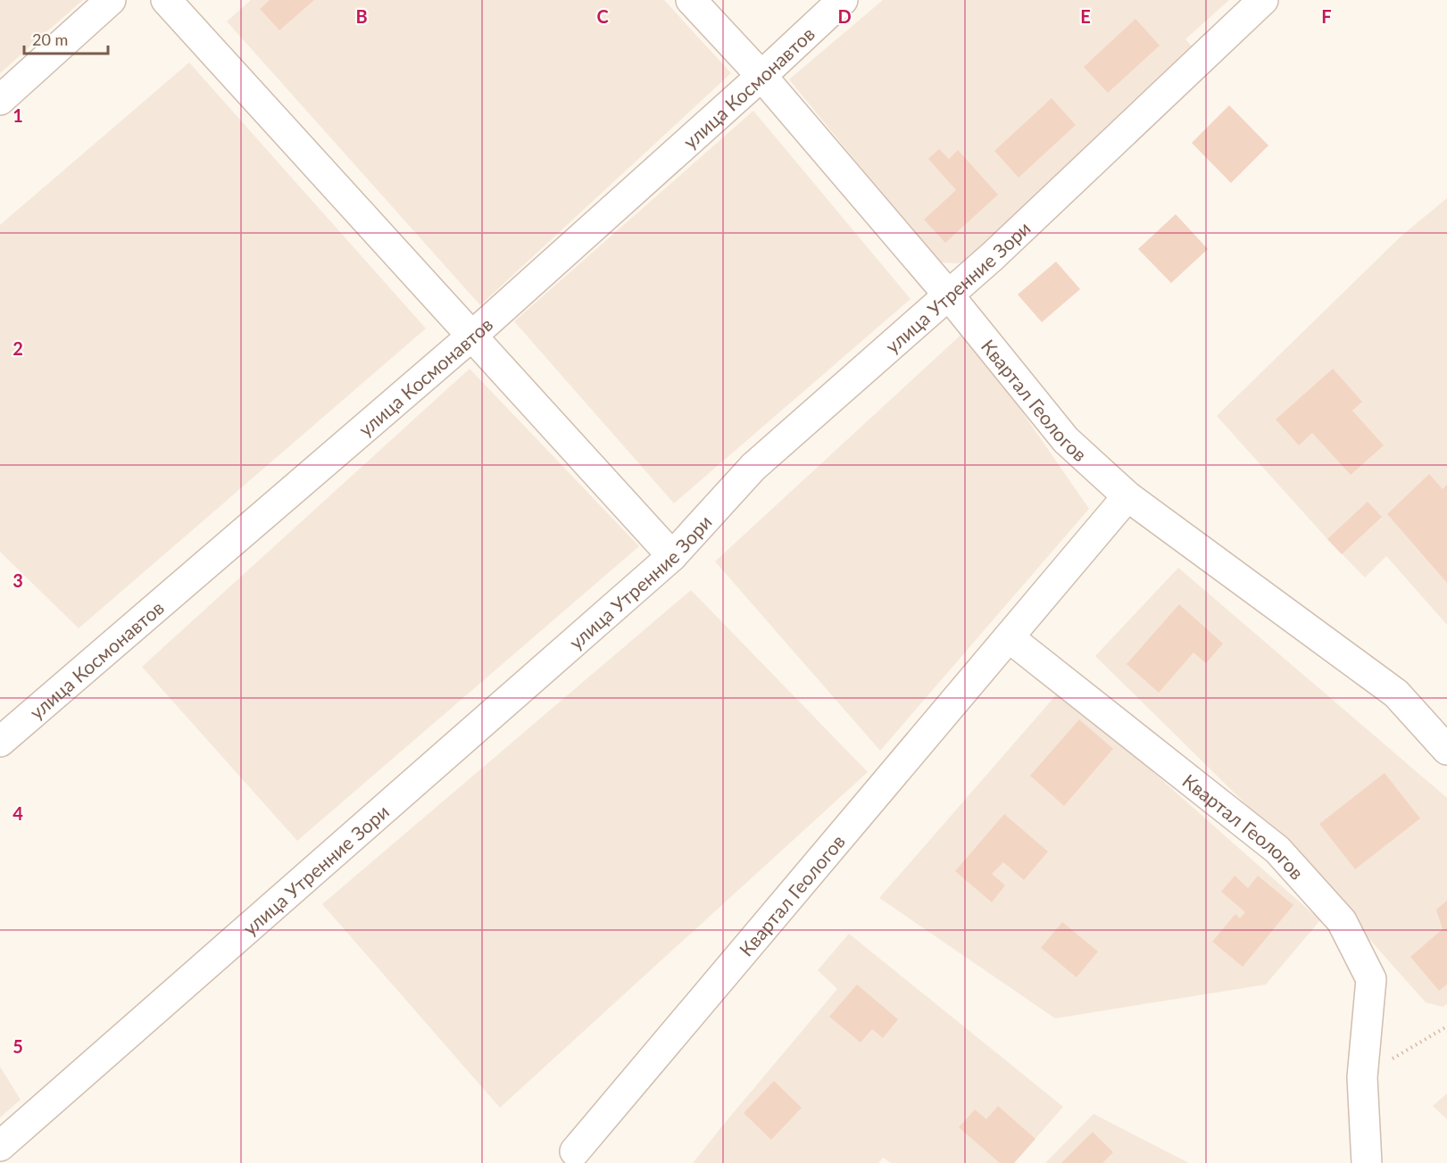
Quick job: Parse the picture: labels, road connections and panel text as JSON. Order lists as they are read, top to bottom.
{
  "streets": {
    "street": ["улица Космонавтов", "улица Утренние Зори", "Квартал Геологов"]
  },
  "crossings": [
    ["улица Космонавтов", "Квартал Геологов"],
    ["улица Утренние Зори", "Квартал Геологов"]
  ],
  "scale_bar": "20 m",
  "grid": {
    "columns": [
      "B",
      "C",
      "D",
      "E",
      "F"
    ],
    "rows": [
      "1",
      "2",
      "3",
      "4",
      "5"
    ]
  }
}
